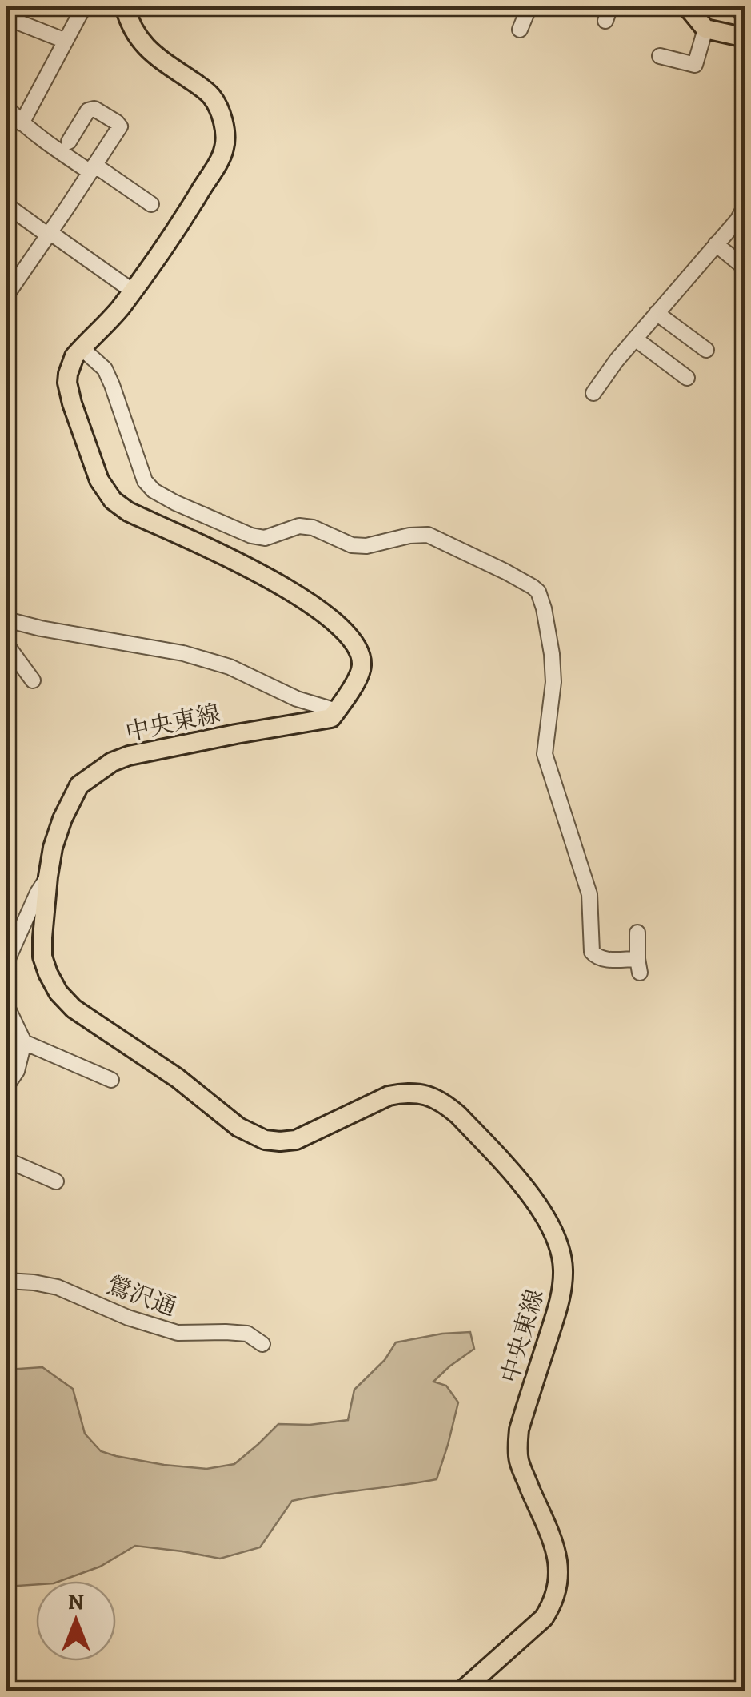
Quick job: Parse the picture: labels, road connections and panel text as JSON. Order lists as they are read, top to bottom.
{
  "streets": {
    "main road": ["中央東線"],
    "street": ["鶯沢通"]
  },
  "north": "top"
}
